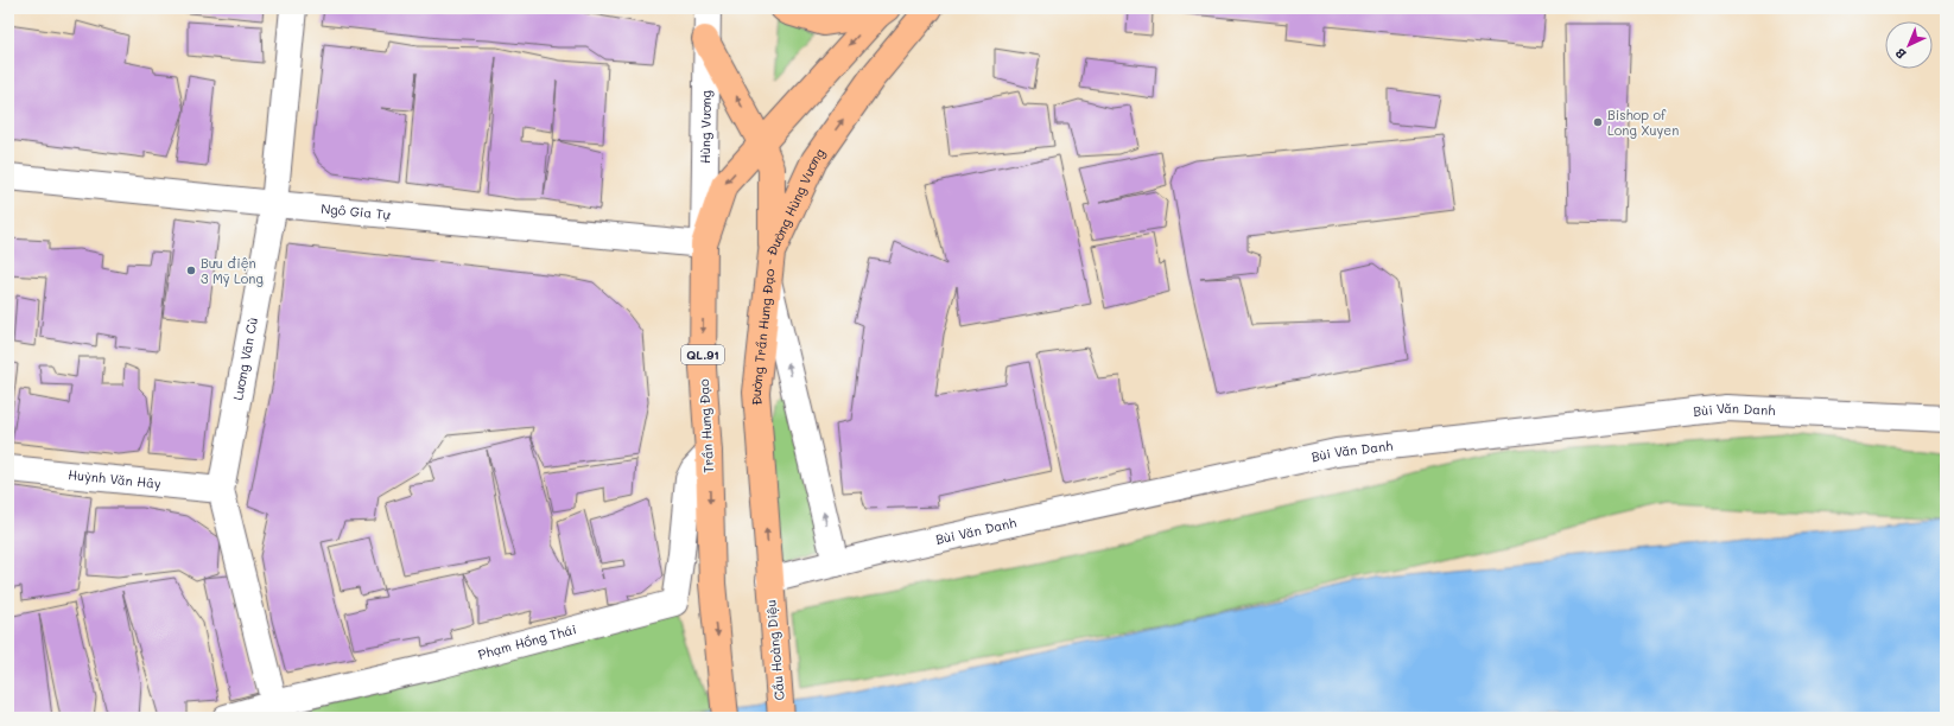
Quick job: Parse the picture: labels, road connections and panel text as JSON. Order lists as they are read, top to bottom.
{
  "streets": {
    "highway": [
      "Đường Trần Hưng Đạo - Đường Hùng Vương",
      "QL.91",
      "Trần Hưng Đạo",
      "Cầu Hoàng Diệu"
    ],
    "street": [
      "Hùng Vương",
      "Ngô Gia Tự",
      "Lương Vãn Cù",
      "Bùi Văn Danh",
      "Huỳnh Văn Hây",
      "Phạm Hồng Thái"
    ]
  },
  "crossings": [
    ["Hùng Vương", "Ngô Gia Tự"],
    ["Hùng Vương", "Trần Hưng Đạo"],
    ["Ngô Gia Tự", "Lương Vãn Cù"],
    ["Ngô Gia Tự", "Trần Hưng Đạo"],
    ["Đường Trần Hưng Đạo - Đường Hùng Vương", "Bùi Văn Danh"],
    ["Đường Trần Hưng Đạo - Đường Hùng Vương", "Cầu Hoàng Diệu"],
    ["QL.91", "Trần Hưng Đạo"],
    ["Lương Vãn Cù", "Huỳnh Văn Hây"],
    ["Lương Vãn Cù", "Phạm Hồng Thái"],
    ["Bùi Văn Danh", "Cầu Hoàng Diệu"],
    ["Trần Hưng Đạo", "Phạm Hồng Thái"]
  ],
  "one_way": ["Đường Trần Hưng Đạo - Đường Hùng Vương", "Trần Hưng Đạo"],
  "places": ["Bishop of Long Xuyen", "Bưu điện 3 Mỹ Long"],
  "north": "bottom left"
}
